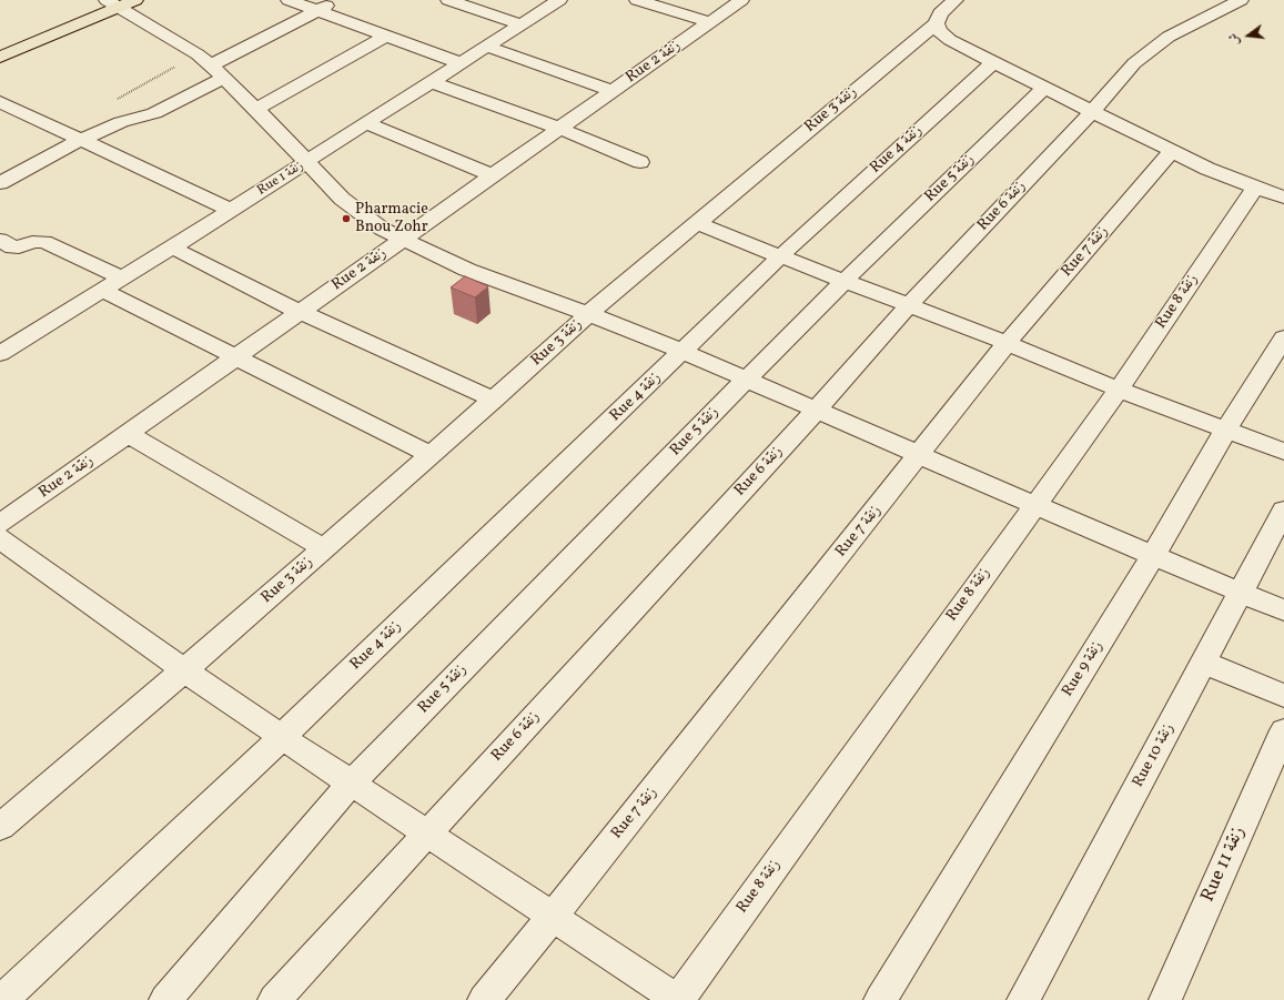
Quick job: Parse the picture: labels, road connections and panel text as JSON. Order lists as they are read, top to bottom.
{
  "streets": {
    "street": [
      "Rue 2 زنقة",
      "Rue 3 زنقة",
      "Rue 4 زنقة",
      "Rue 1 زنقة",
      "Rue 5 زنقة",
      "Rue 6 زنقة",
      "Rue 7 زنقة",
      "Rue 8 زنقة",
      "Rue 9 زنقة",
      "Rue 10 زنقة",
      "Rue 11 زنقة"
    ]
  },
  "places": ["Pharmacie Bnou Zohr"],
  "north": "left"
}
